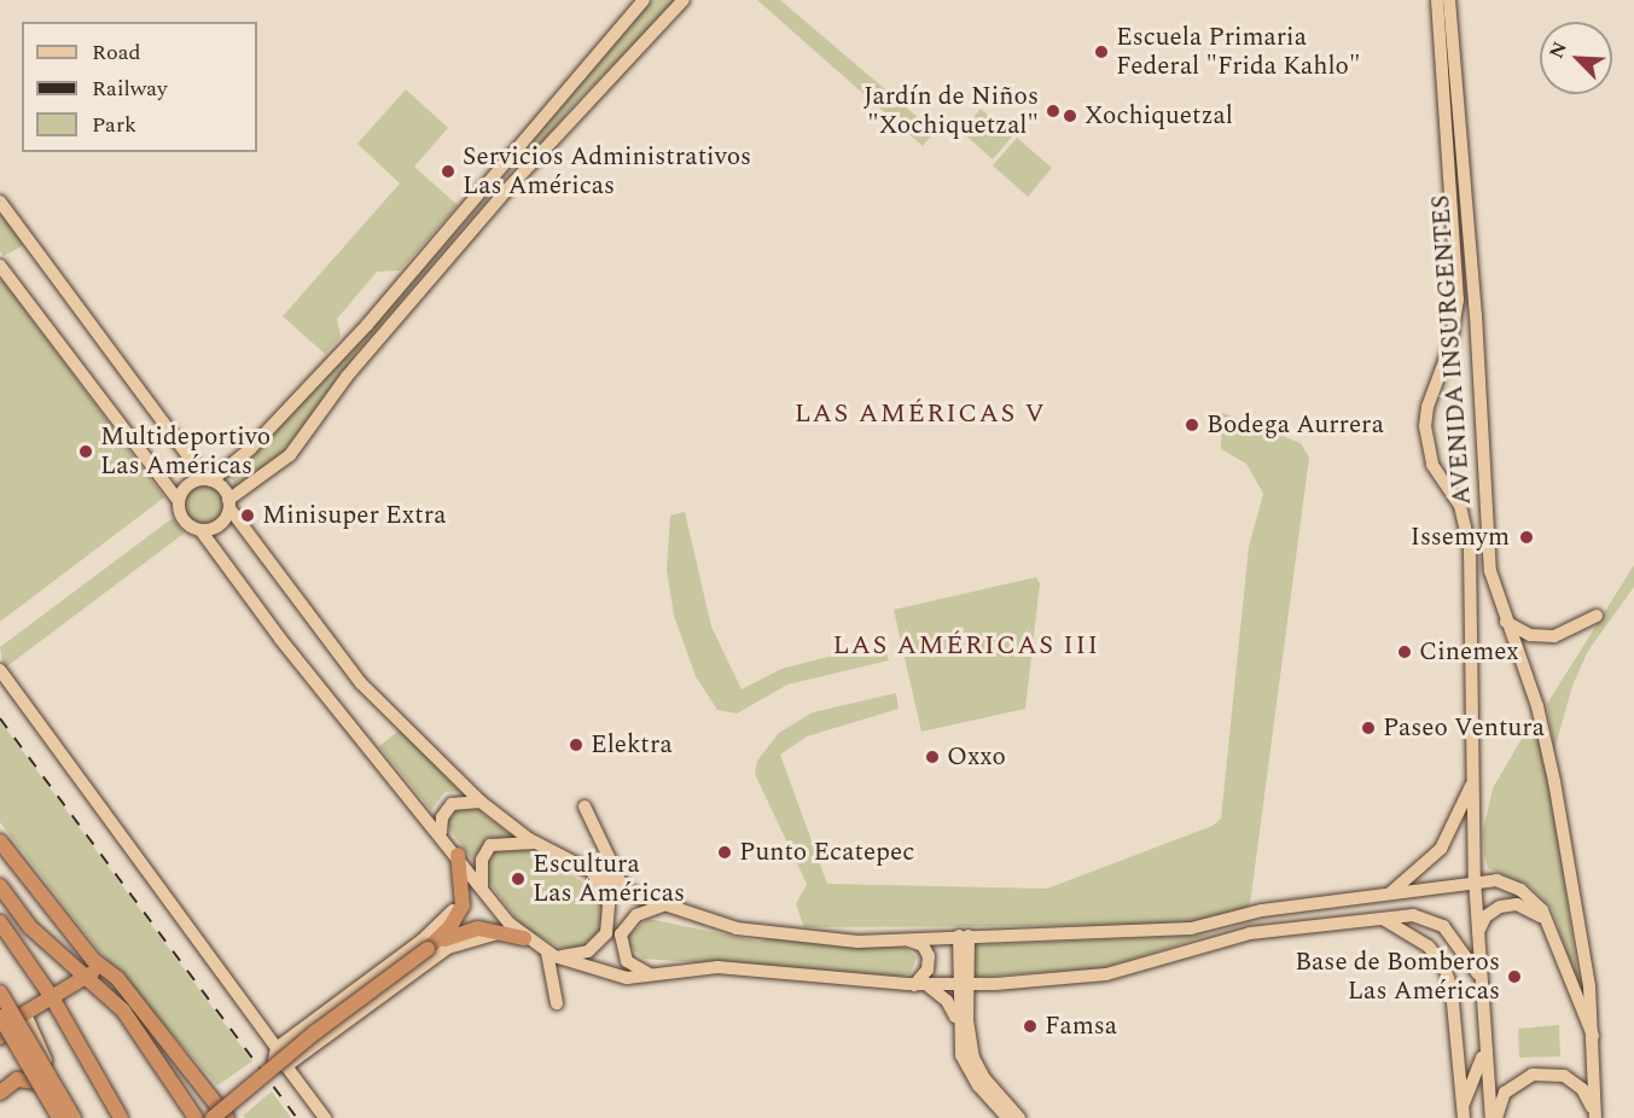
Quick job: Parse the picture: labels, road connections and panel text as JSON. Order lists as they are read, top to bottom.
{
  "streets": {
    "main road": ["AVENIDA INSURGENTES"]
  },
  "districts": ["LAS AMÉRICAS V", "LAS AMÉRICAS III"],
  "places": [
    "Escuela Primaria Federal \"Frida Kahlo\"",
    "Jardín de Niños \"Xochiquetzal\"",
    "Xochiquetzal",
    "Servicios Administrativos Las Américas",
    "Bodega Aurrera",
    "Multideportivo Las Américas",
    "Minisuper Extra",
    "Issemym",
    "Cinemex",
    "Paseo Ventura",
    "Elektra",
    "Oxxo",
    "Punto Ecatepec",
    "Escultura Las Américas",
    "Base de Bomberos Las Américas",
    "Famsa"
  ],
  "legend": ["Road", "Railway", "Park"],
  "north": "top left"
}
